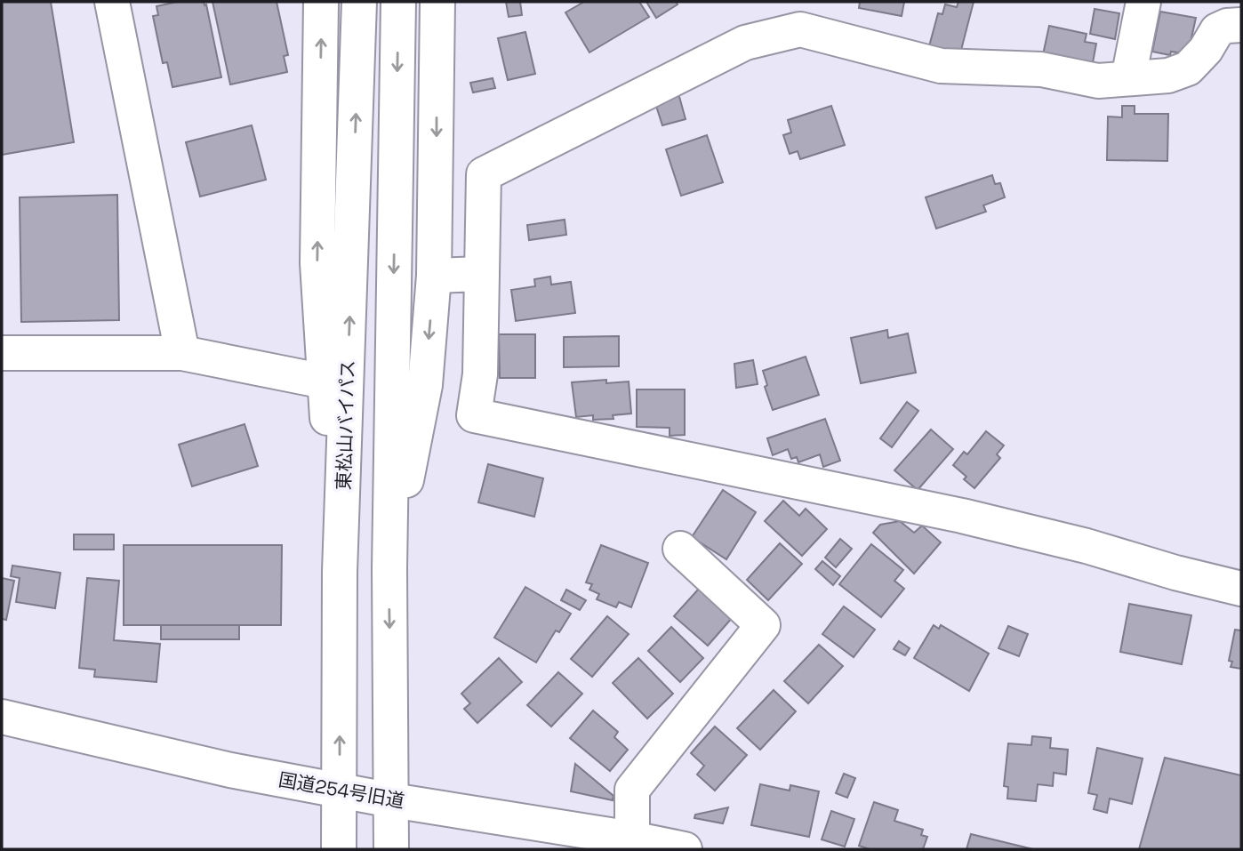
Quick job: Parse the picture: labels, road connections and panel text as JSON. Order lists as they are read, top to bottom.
{
  "streets": {
    "main road": ["東松山バイパス", "国道254号旧道"]
  },
  "crossings": [
    ["東松山バイパス", "国道254号旧道"]
  ]
}
